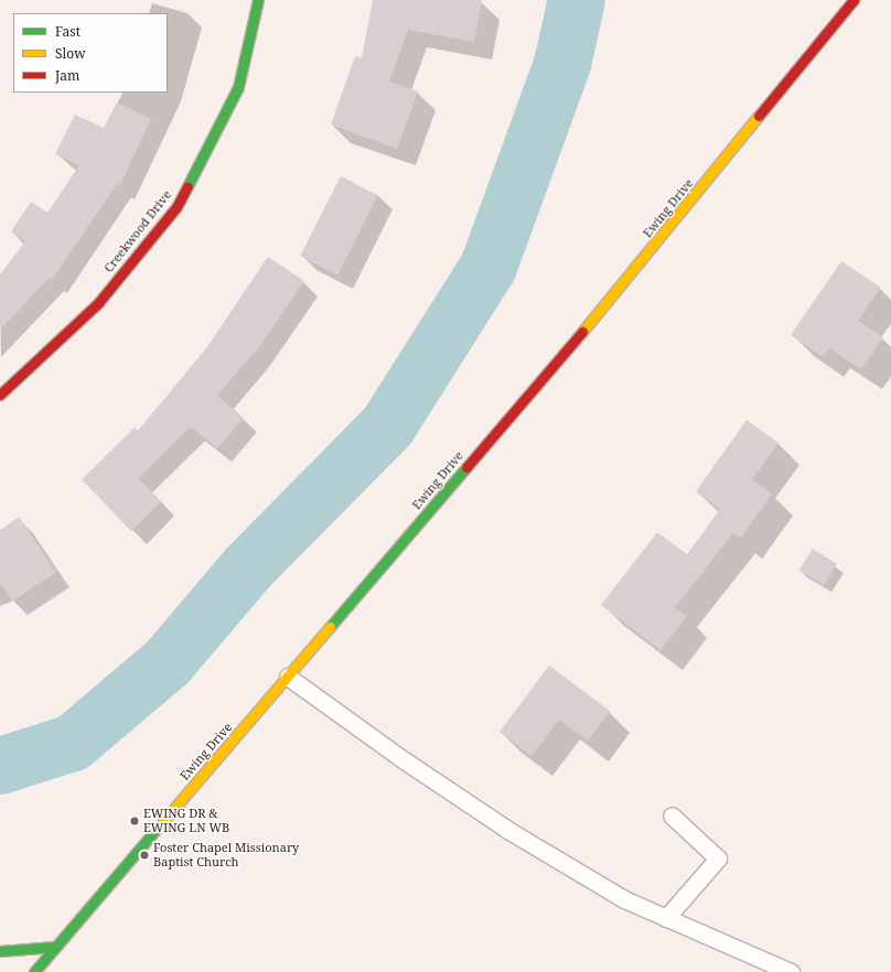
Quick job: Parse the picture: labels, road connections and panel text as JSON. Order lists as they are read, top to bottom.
{
  "streets": {
    "main road": ["Ewing Drive", "Creekwood Drive"]
  },
  "places": ["EWING DR & EWING LN WB", "Foster Chapel Missionary Baptist Church"],
  "legend": ["Fast", "Slow", "Jam"]
}
